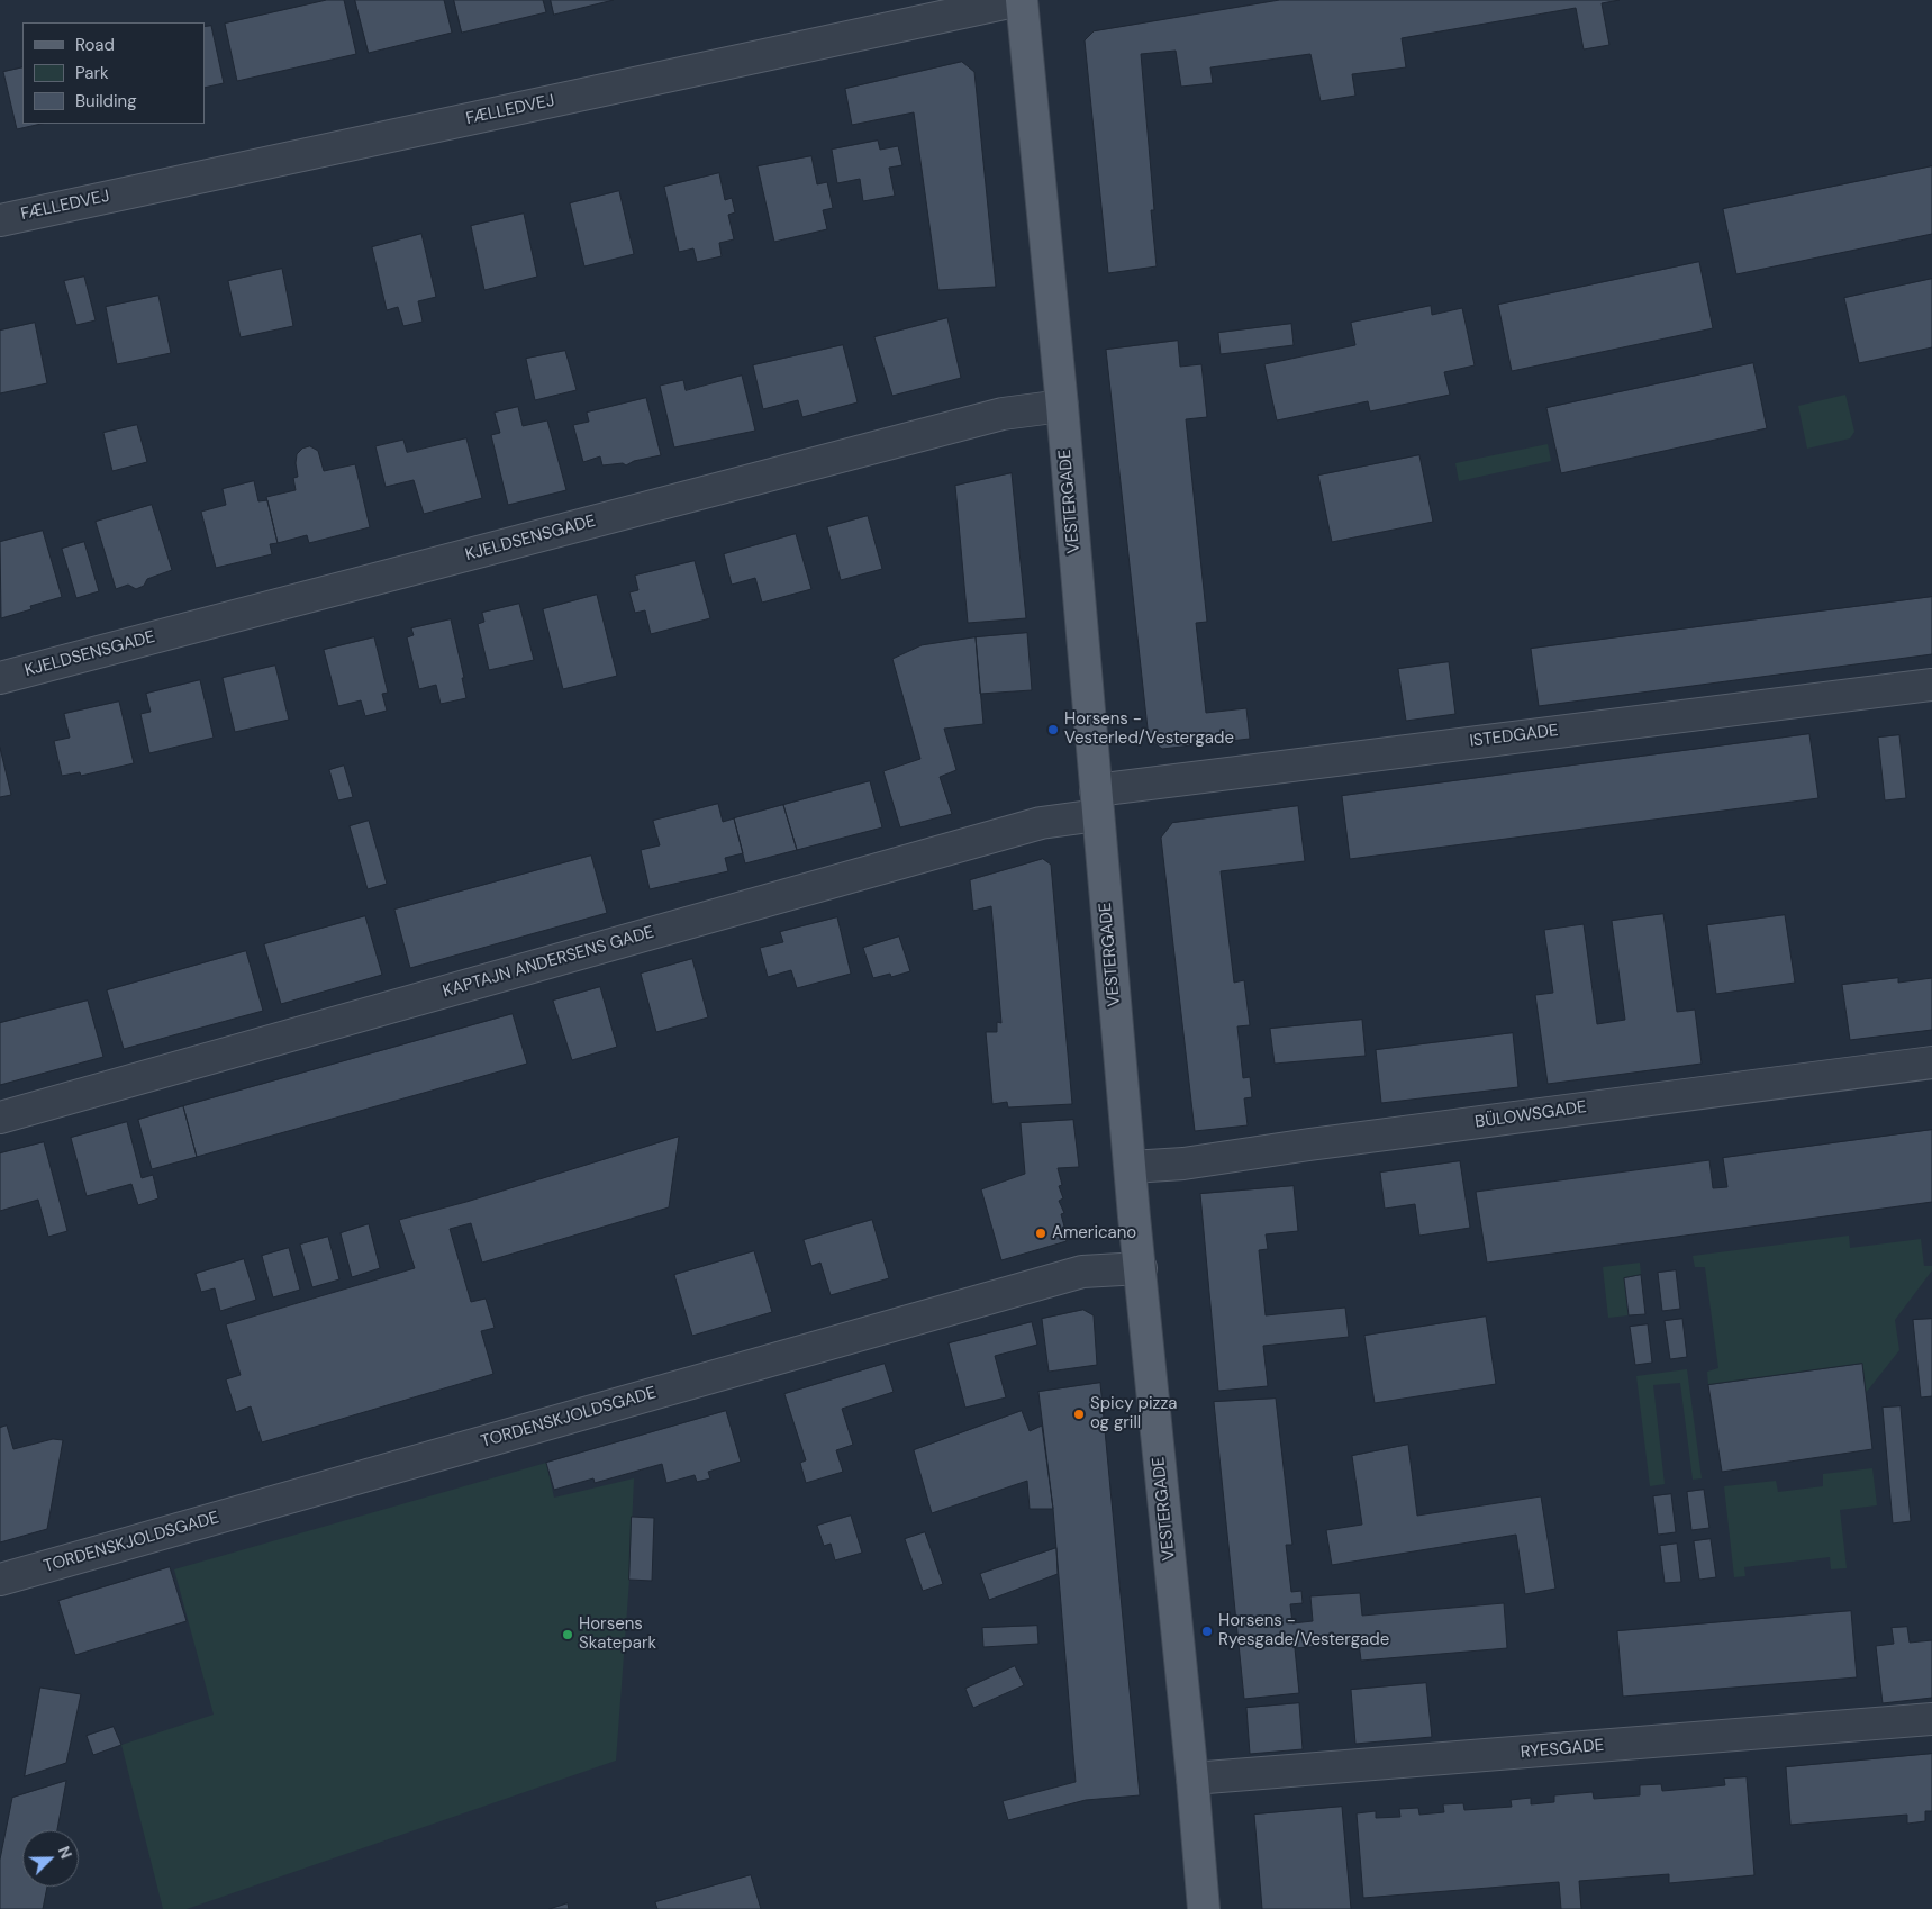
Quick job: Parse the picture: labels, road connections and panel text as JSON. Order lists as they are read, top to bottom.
{
  "streets": {
    "main road": ["VESTERGADE"],
    "street": [
      "FÆLLEDVEJ",
      "KJELDSENSGADE",
      "ISTEDGADE",
      "KAPTAJN ANDERSENS GADE",
      "BÜLOWSGADE",
      "TORDENSKJOLDSGADE",
      "RYESGADE"
    ]
  },
  "crossings": [
    ["FÆLLEDVEJ", "VESTERGADE"],
    ["VESTERGADE", "KJELDSENSGADE"],
    ["VESTERGADE", "ISTEDGADE"],
    ["VESTERGADE", "KAPTAJN ANDERSENS GADE"],
    ["VESTERGADE", "BÜLOWSGADE"],
    ["VESTERGADE", "TORDENSKJOLDSGADE"],
    ["VESTERGADE", "RYESGADE"],
    ["ISTEDGADE", "KAPTAJN ANDERSENS GADE"]
  ],
  "places": [
    "Horsens - Vesterled/Vestergade",
    "Americano",
    "Spicy pizza og grill",
    "Horsens - Ryesgade/Vestergade",
    "Horsens Skatepark"
  ],
  "legend": ["Road", "Park", "Building"],
  "north": "top right"
}
